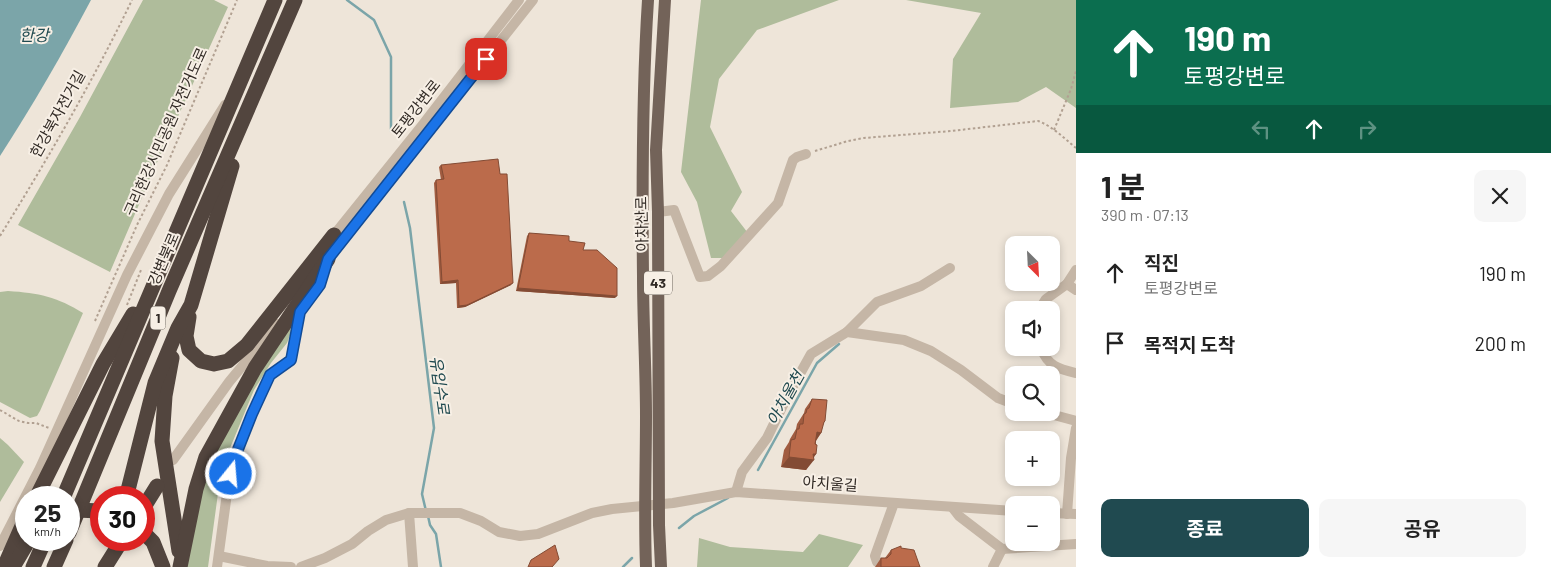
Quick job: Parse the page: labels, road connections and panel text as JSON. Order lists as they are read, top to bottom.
{
  "streets": {
    "highway": ["강변북로", "1"],
    "main road": ["아차산로", "43"],
    "street": ["토평강변로", "아치울길"],
    "path": ["한강북자전거길", "구리한강시민공원 자전거도로"]
  },
  "crossings": [
    ["아차산로", "아치울길"]
  ],
  "water": ["한강", "유입수로", "아치울천"],
  "north": "bottom right",
  "page": {
    "turn": ["190 m", "토평강변로"],
    "heading": ["1 분", "390 m · 07:13"],
    "map_buttons": ["+", "−"],
    "list": [
      {
        "name": "직진",
        "note": "토평강변로",
        "value": "190 m"
      },
      {
        "name": "목적지 도착",
        "value": "200 m"
      }
    ],
    "speed": "25 km/h",
    "limit": "30",
    "buttons": ["종료", "공유"]
  }
}
